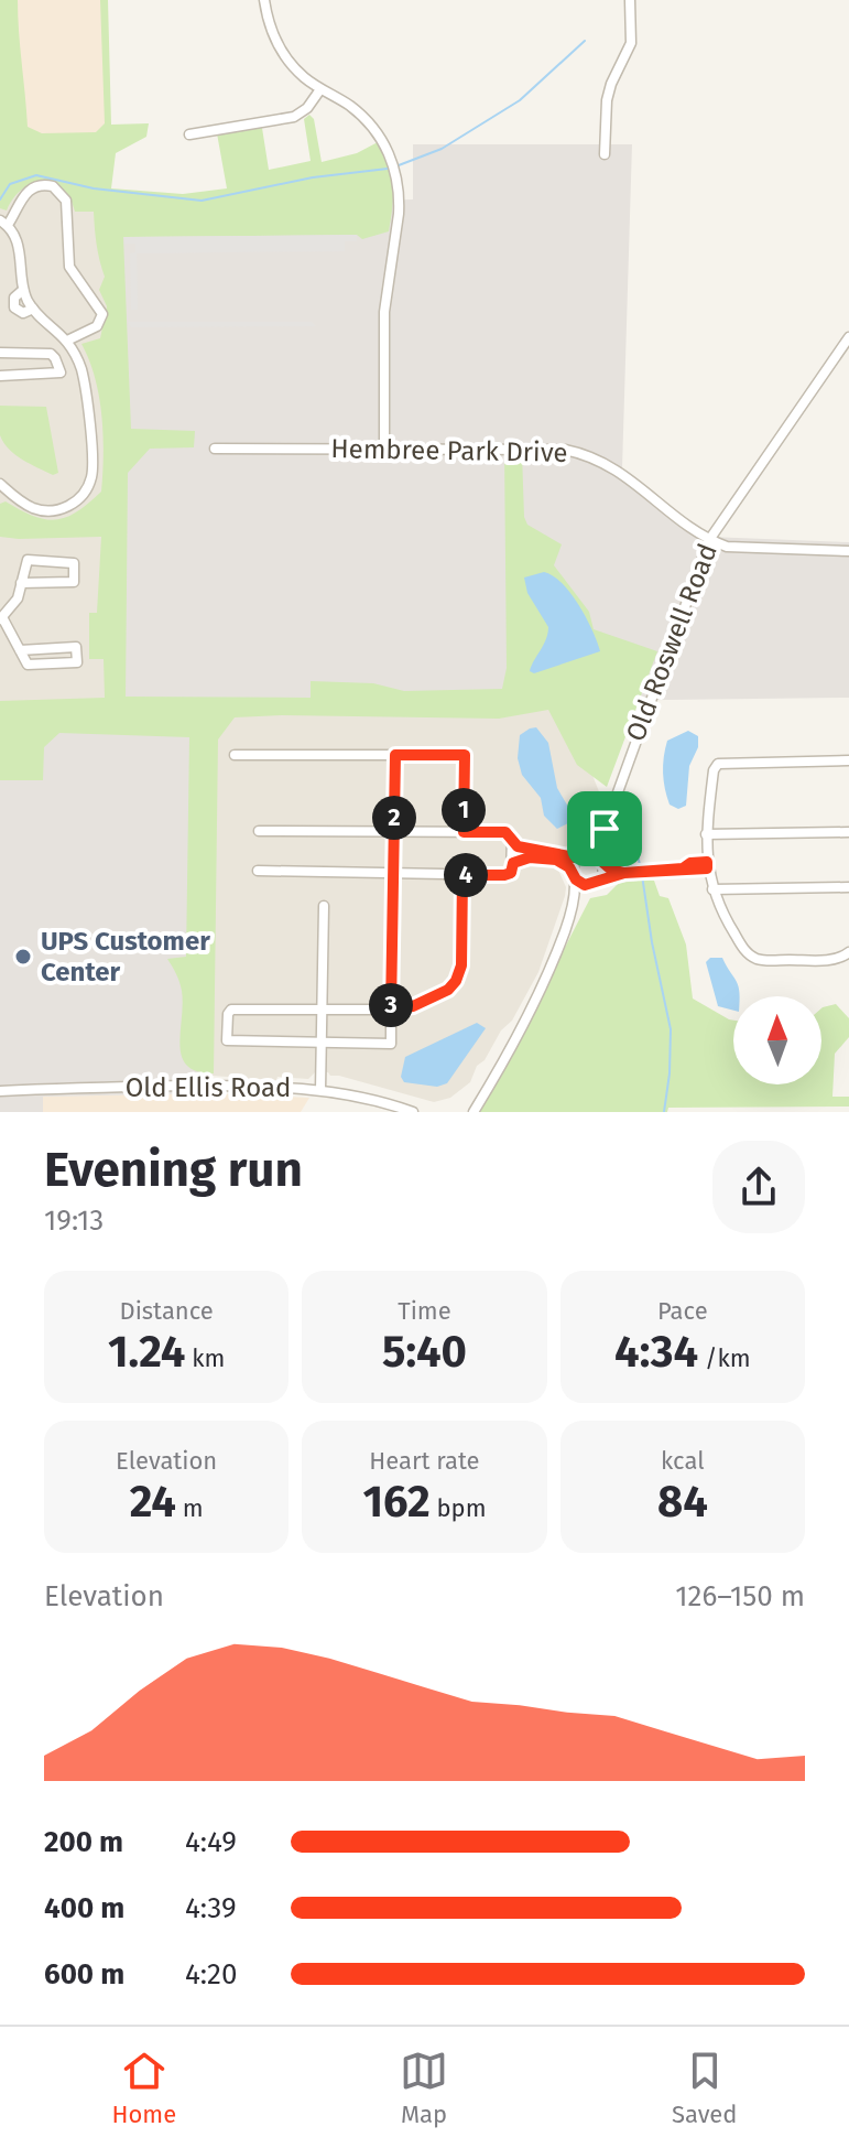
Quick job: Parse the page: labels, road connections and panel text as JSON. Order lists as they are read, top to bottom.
{
  "streets": {
    "street": ["Hembree Park Drive", "Old Roswell Road", "Old Ellis Road"]
  },
  "crossings": [
    ["Hembree Park Drive", "Old Roswell Road"]
  ],
  "places": ["UPS Customer Center"],
  "north": "top",
  "page": {
    "pins": [
      "1",
      "2",
      "4",
      "3"
    ],
    "heading": ["Evening run", "19:13"],
    "stats": [
      ["Distance", "1.24 km"],
      ["Time", "5:40"],
      ["Pace", "4:34 /km"],
      ["Elevation", "24 m"],
      ["Heart rate", "162 bpm"],
      ["kcal", "84"]
    ],
    "chart": ["Elevation", "126–150 m"],
    "list": [
      {
        "name": "200 m",
        "note": "4:49"
      },
      {
        "name": "400 m",
        "note": "4:39"
      },
      {
        "name": "600 m",
        "note": "4:20"
      }
    ],
    "tabs": ["Home", "Map", "Saved"]
  }
}
